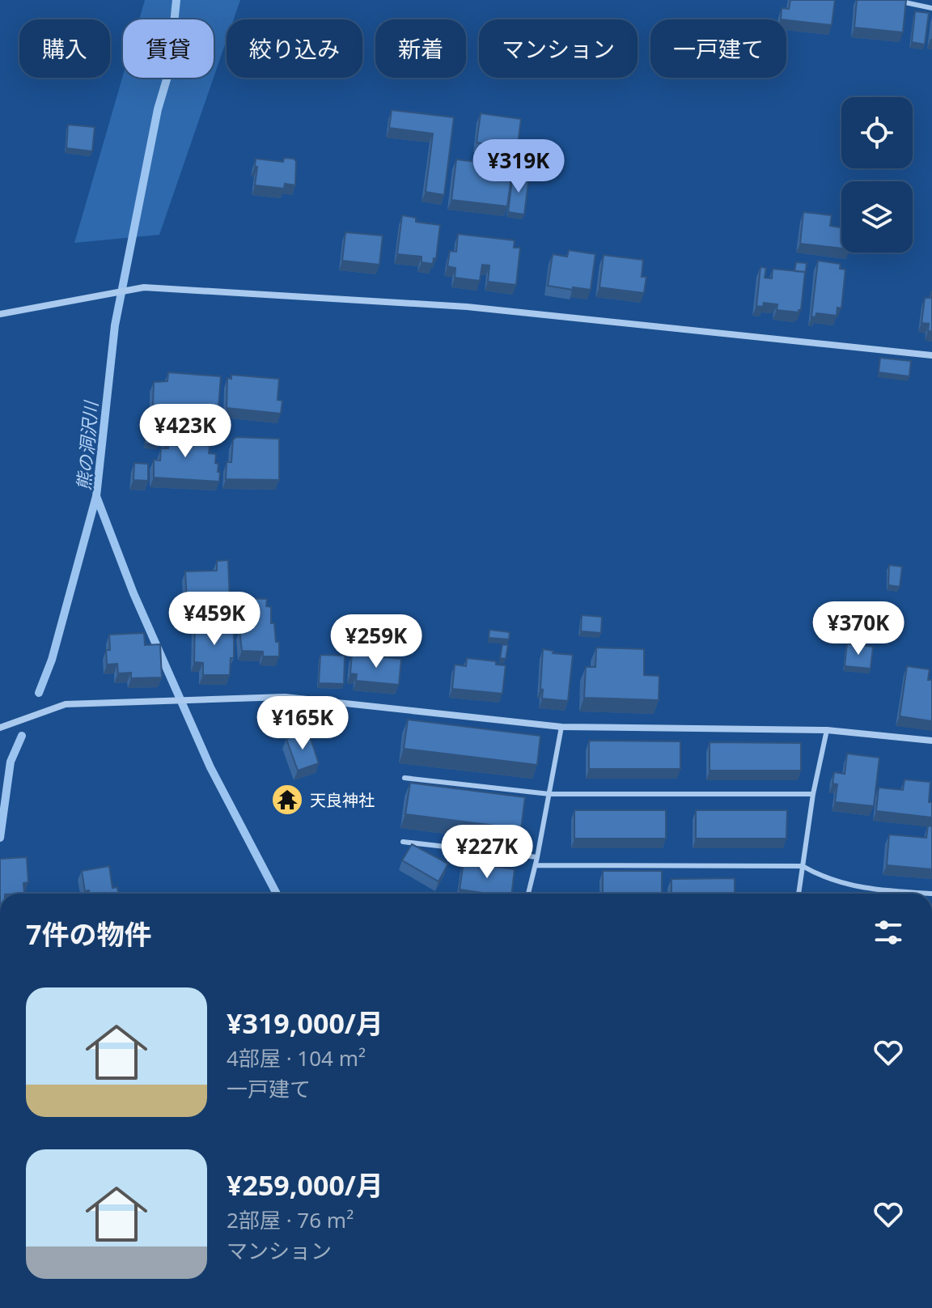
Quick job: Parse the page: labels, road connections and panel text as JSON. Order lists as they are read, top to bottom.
{
  "water": ["熊の洞沢川"],
  "places": {
    "temple": ["天良神社"]
  },
  "page": {
    "chip": [
      "購入",
      "賃貸",
      "絞り込み",
      "新着",
      "マンション",
      "一戸建て"
    ],
    "price": [
      "¥319K",
      "¥423K",
      "¥459K",
      "¥370K",
      "¥259K",
      "¥165K",
      "¥227K"
    ],
    "heading": "7件の物件",
    "list": [
      {
        "name": "¥319,000/月",
        "note": "4部屋 · 104 m² · 一戸建て"
      },
      {
        "name": "¥259,000/月",
        "note": "2部屋 · 76 m² · マンション"
      }
    ]
  }
}
